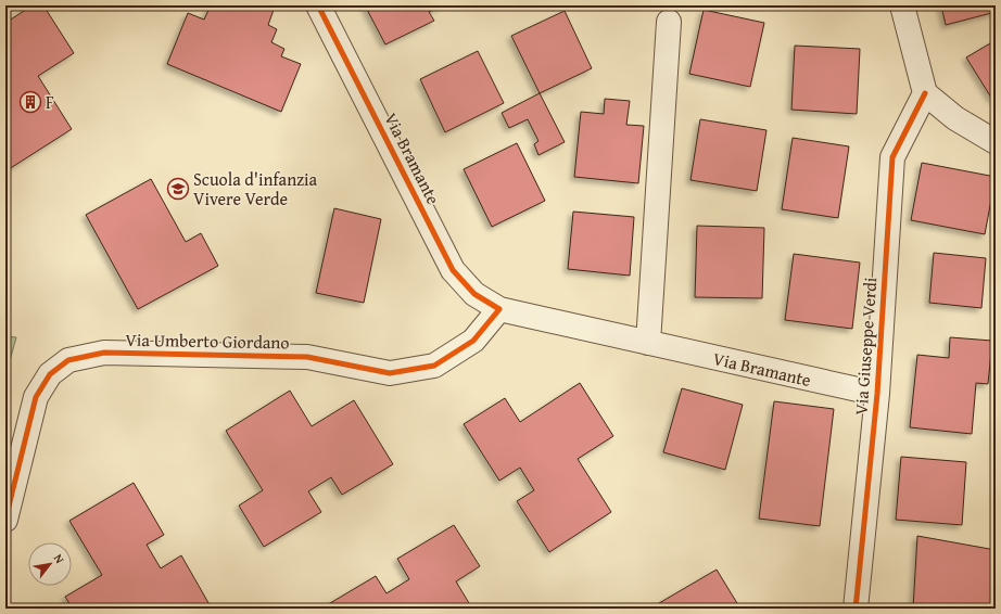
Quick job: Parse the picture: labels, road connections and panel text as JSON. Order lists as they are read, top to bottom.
{
  "streets": {
    "street": ["Via Bramante", "Via Umberto Giordano", "Via Giuseppe Verdi"]
  },
  "crossings": [
    ["Via Bramante", "Via Umberto Giordano"],
    ["Via Bramante", "Via Giuseppe Verdi"]
  ],
  "places": {
    "building": ["F"],
    "school or university": ["Scuola d'infanzia Vivere Verde"]
  },
  "north": "top right"
}
